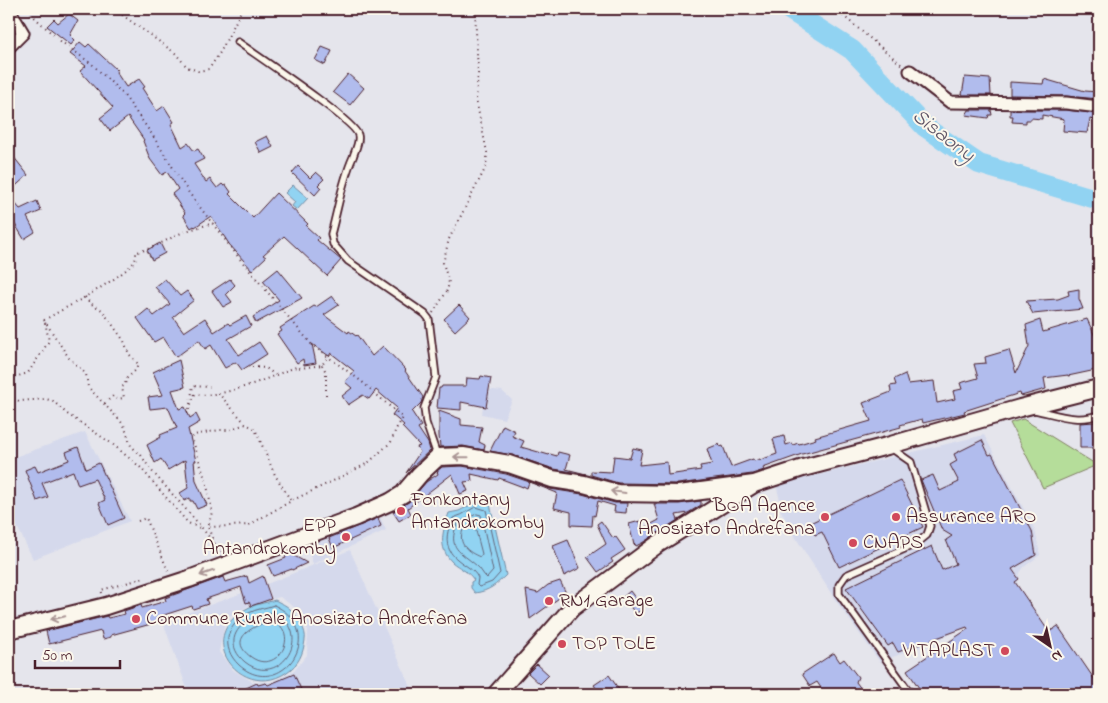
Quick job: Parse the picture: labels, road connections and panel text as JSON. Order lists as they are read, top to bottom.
{
  "water": ["Sisaony"],
  "places": [
    "Fonkontany Antandrokomby",
    "BOA Agence Anosizato Andrefana",
    "Assurance ARO",
    "EPP Antandrokomby",
    "CNAPS",
    "RN1 Garage",
    "Commune Rurale Anosizato Andrefana",
    "TOP TOLE",
    "VITAPLAST"
  ],
  "scale_bar": "50 m",
  "north": "bottom right"
}
